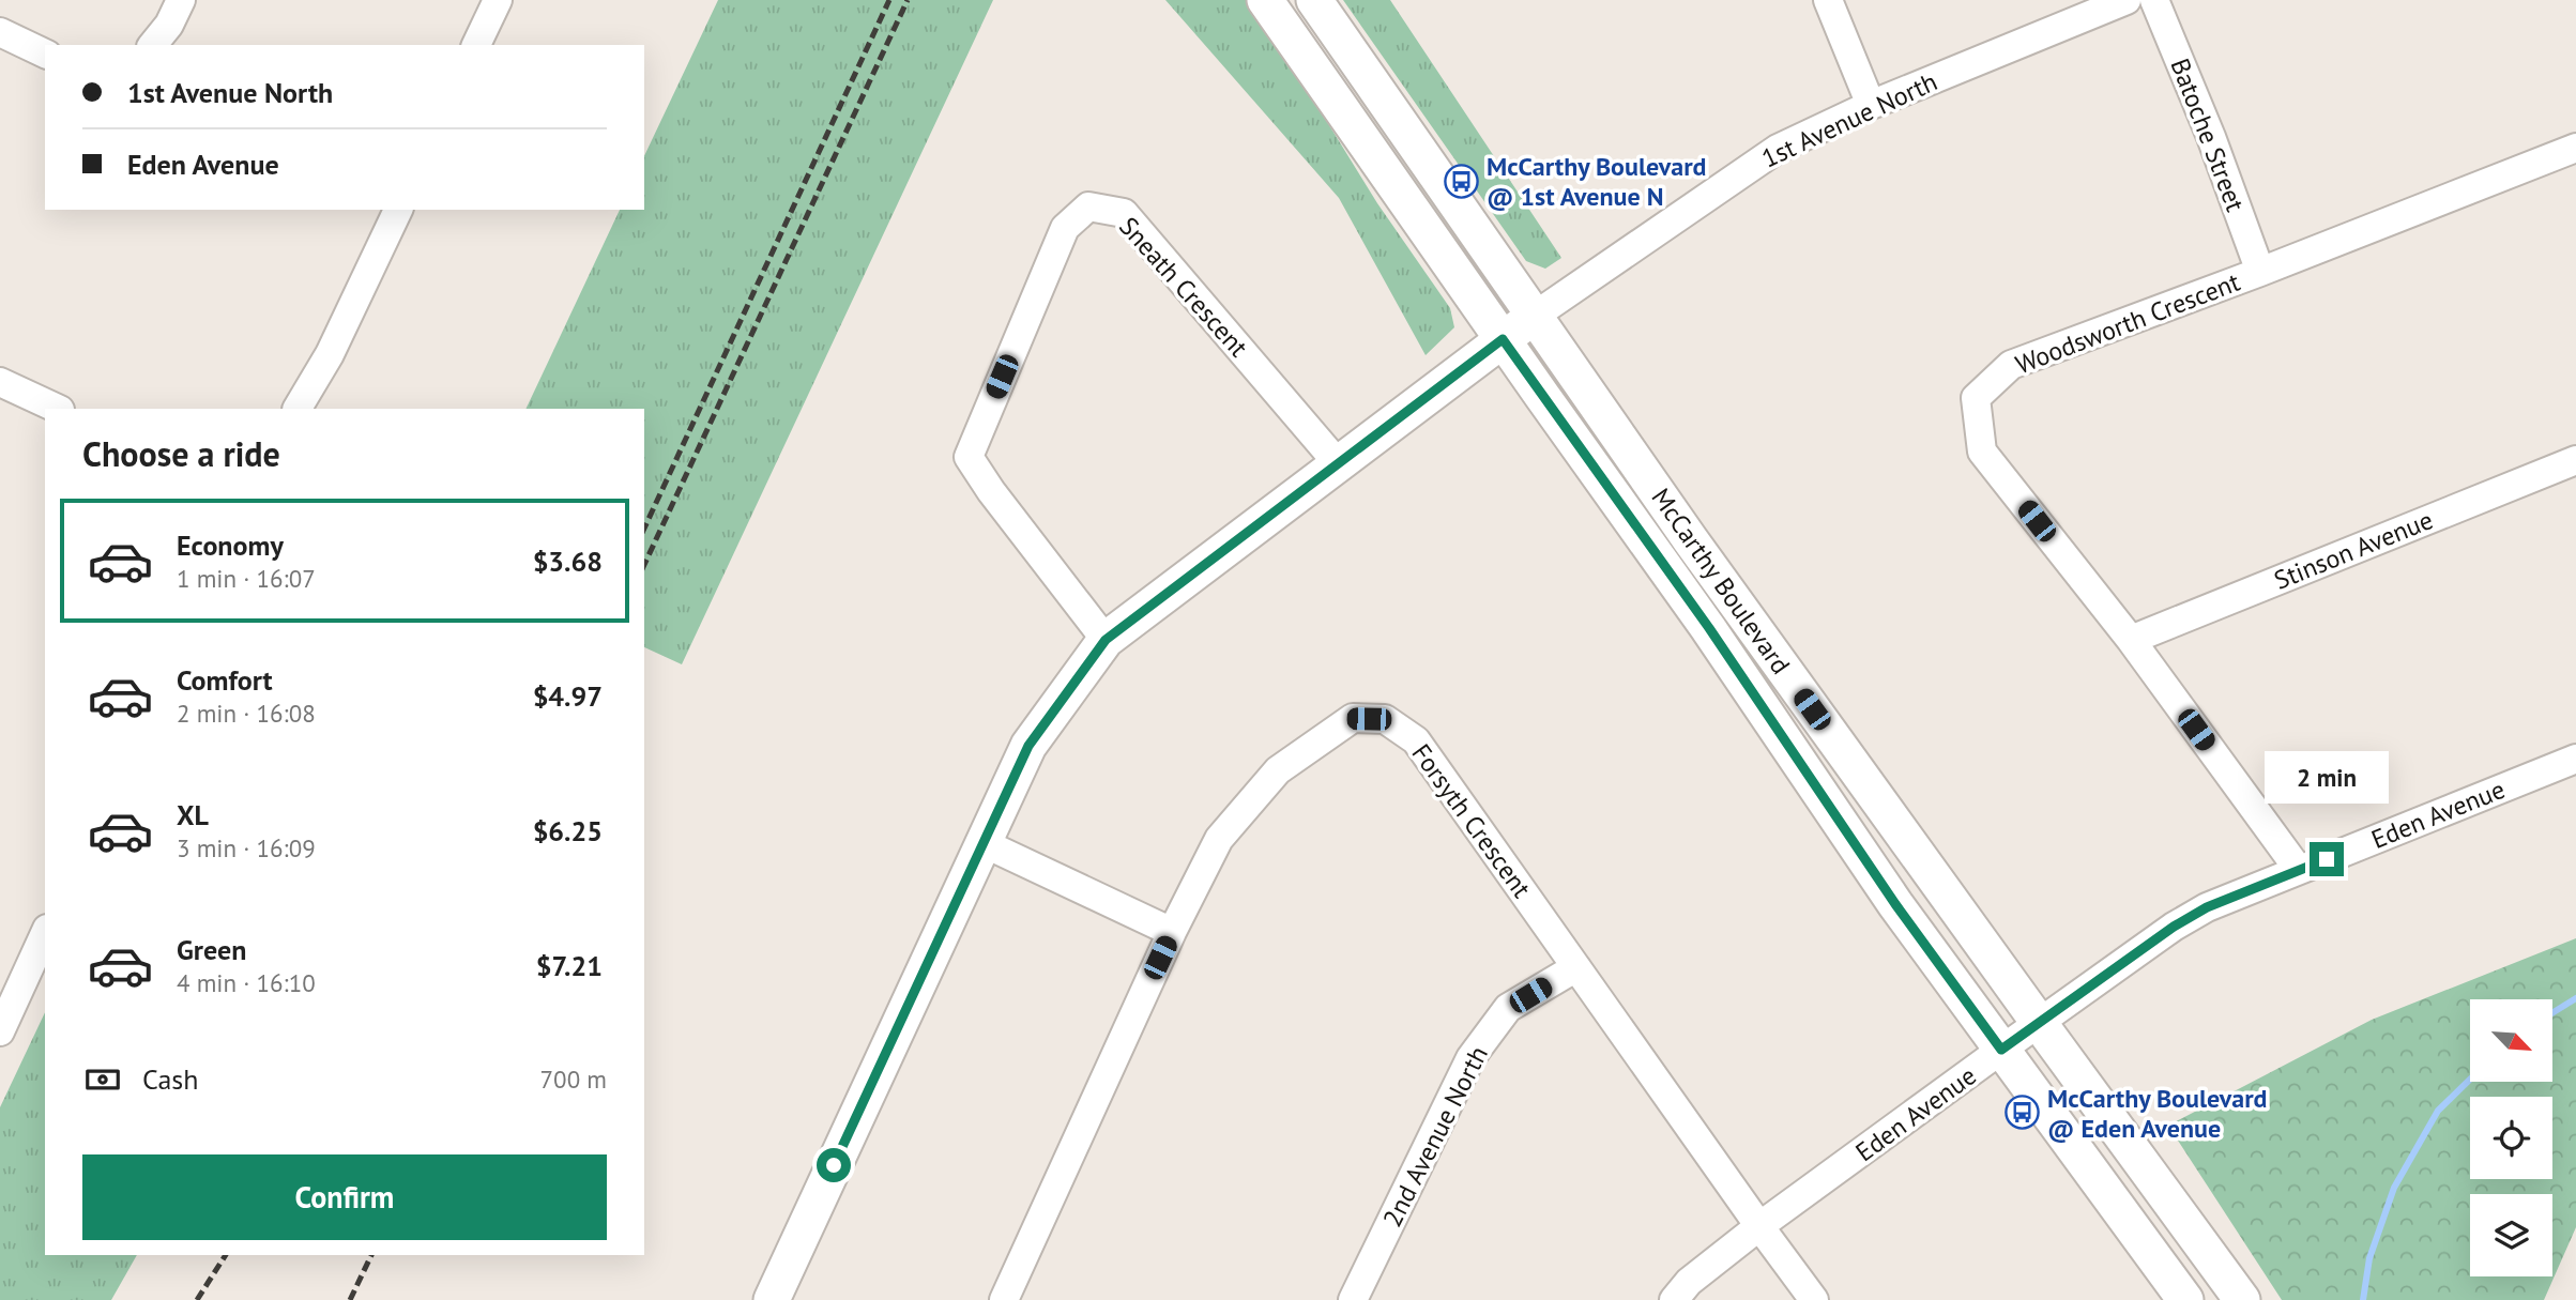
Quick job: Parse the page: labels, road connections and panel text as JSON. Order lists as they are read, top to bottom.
{
  "streets": {
    "main road": ["1st Avenue North", "McCarthy Boulevard"],
    "street": [
      "Batoche Street",
      "Sneath Crescent",
      "Woodsworth Crescent",
      "Stinson Avenue",
      "Eden Avenue",
      "Forsyth Crescent",
      "2nd Avenue North"
    ]
  },
  "crossings": [
    ["1st Avenue North", "Sneath Crescent"],
    ["1st Avenue North", "McCarthy Boulevard"],
    ["Batoche Street", "Woodsworth Crescent"],
    ["Woodsworth Crescent", "Stinson Avenue"],
    ["Woodsworth Crescent", "Eden Avenue"],
    ["McCarthy Boulevard", "Eden Avenue"],
    ["Eden Avenue", "Forsyth Crescent"],
    ["Forsyth Crescent", "2nd Avenue North"]
  ],
  "places": {
    "bus stop": ["McCarthy Boulevard @ 1st Avenue N", "McCarthy Boulevard @ Eden Avenue"]
  },
  "north": "bottom right",
  "page": {
    "banner": ["1st Avenue North", "Eden Avenue"],
    "heading": "Choose a ride",
    "list": [
      {
        "name": "Economy",
        "note": "1 min · 16:07",
        "value": "$3.68"
      },
      {
        "name": "Comfort",
        "note": "2 min · 16:08",
        "value": "$4.97"
      },
      {
        "name": "XL",
        "note": "3 min · 16:09",
        "value": "$6.25"
      },
      {
        "name": "Green",
        "note": "4 min · 16:10",
        "value": "$7.21"
      }
    ],
    "bubble": "2 min",
    "pay": ["Cash", "700 m"],
    "buttons": "Confirm"
  }
}
